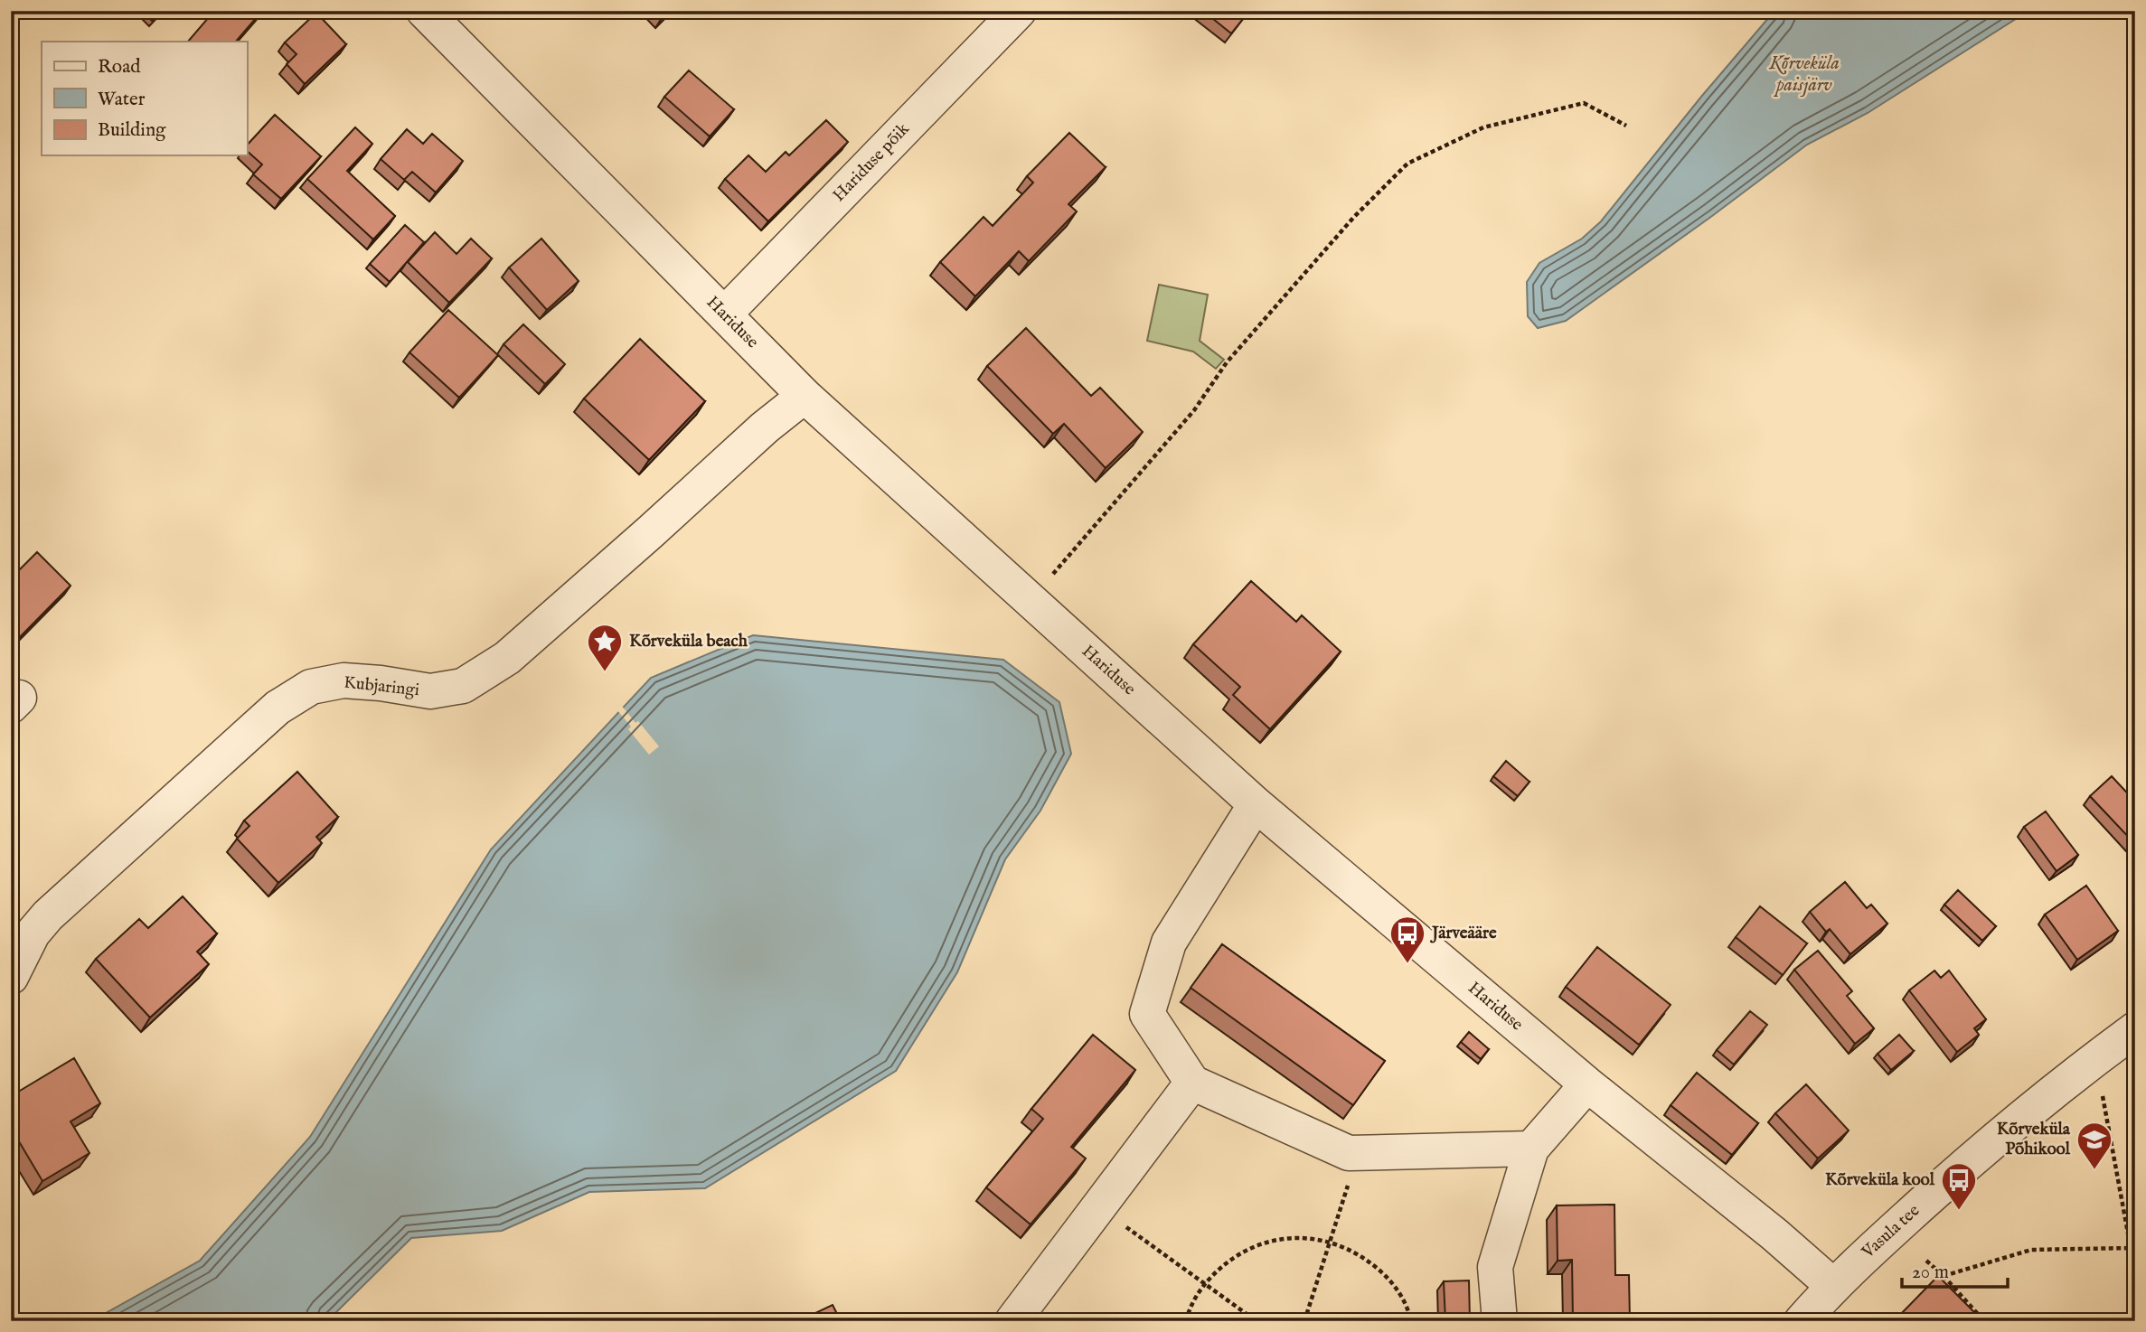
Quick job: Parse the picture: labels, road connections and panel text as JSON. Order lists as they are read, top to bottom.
{
  "streets": {
    "street": [
      "Hariduse põik",
      "Hariduse",
      "Kubjaringi",
      "Vasula tee"
    ]
  },
  "crossings": [
    ["Hariduse põik", "Hariduse"],
    ["Hariduse", "Kubjaringi"],
    ["Hariduse", "Vasula tee"]
  ],
  "water": ["Kõrveküla paisjärv"],
  "places": {
    "place": ["Kõrveküla beach"],
    "bus stop": ["Järveääre", "Kõrveküla kool"],
    "school or university": ["Kõrveküla Põhikool"]
  },
  "legend": ["Road", "Water", "Building"],
  "scale_bar": "20 m"
}
